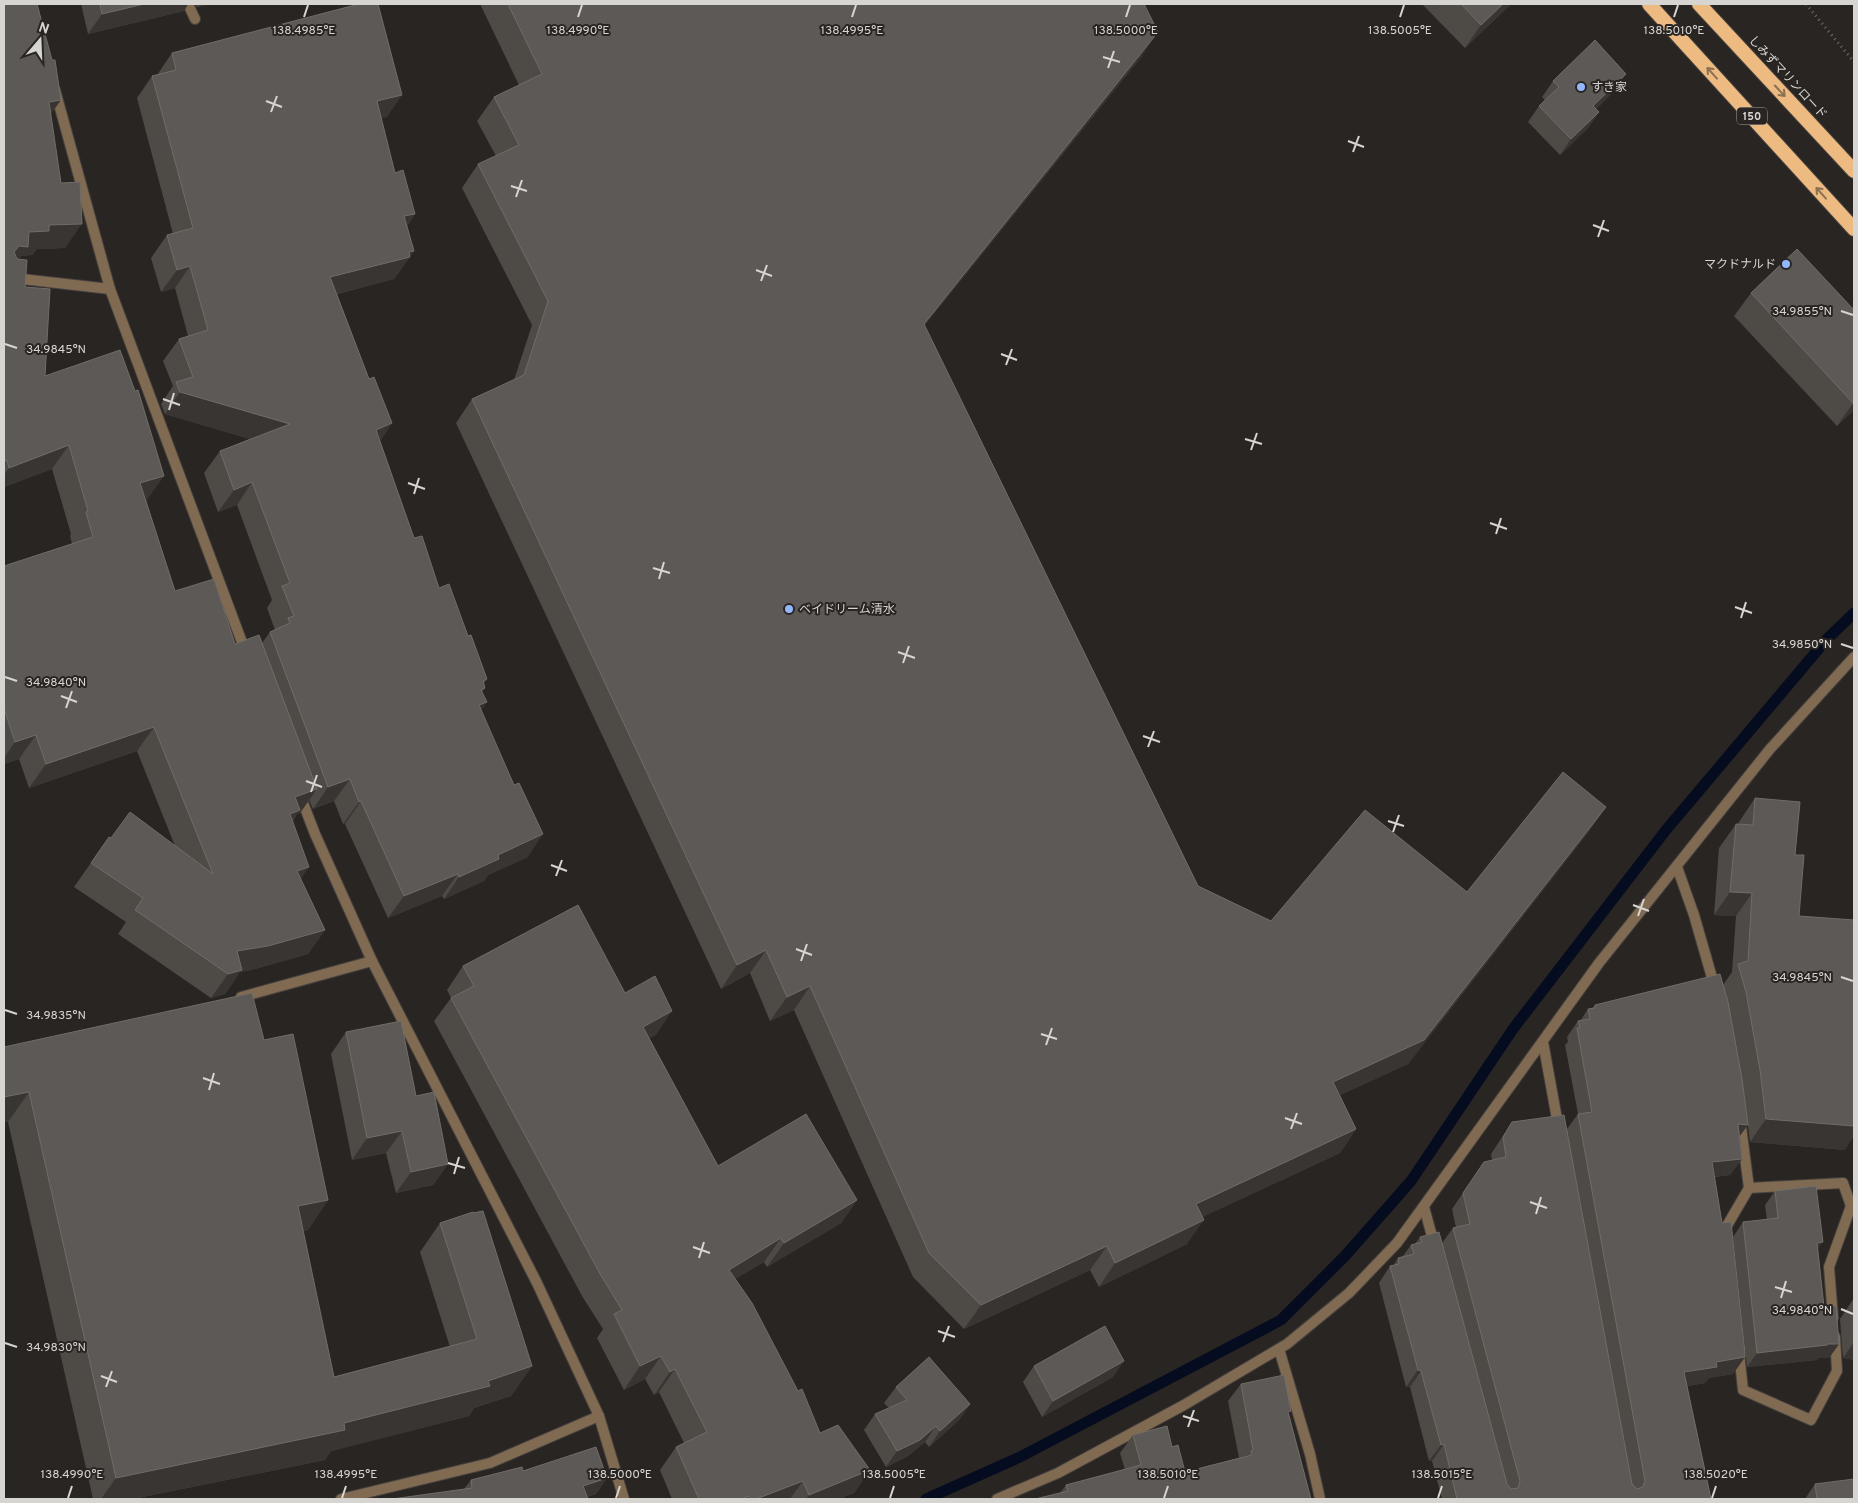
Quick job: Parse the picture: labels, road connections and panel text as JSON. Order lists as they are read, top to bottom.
{
  "streets": {
    "highway": ["しみずマリンロード", "150"]
  },
  "places": ["すき家", "マクドナルド", "ベイドリーム清水"],
  "north": "top",
  "coordinates": [
    "138.4985°E",
    "138.4995°E",
    "138.4990°E",
    "138.5000°E",
    "138.5005°E",
    "138.5010°E",
    "34.9855°N",
    "34.9845°N",
    "34.9850°N",
    "34.9840°N",
    "34.9835°N",
    "34.9830°N",
    "138.5015°E",
    "138.5020°E"
  ]
}
